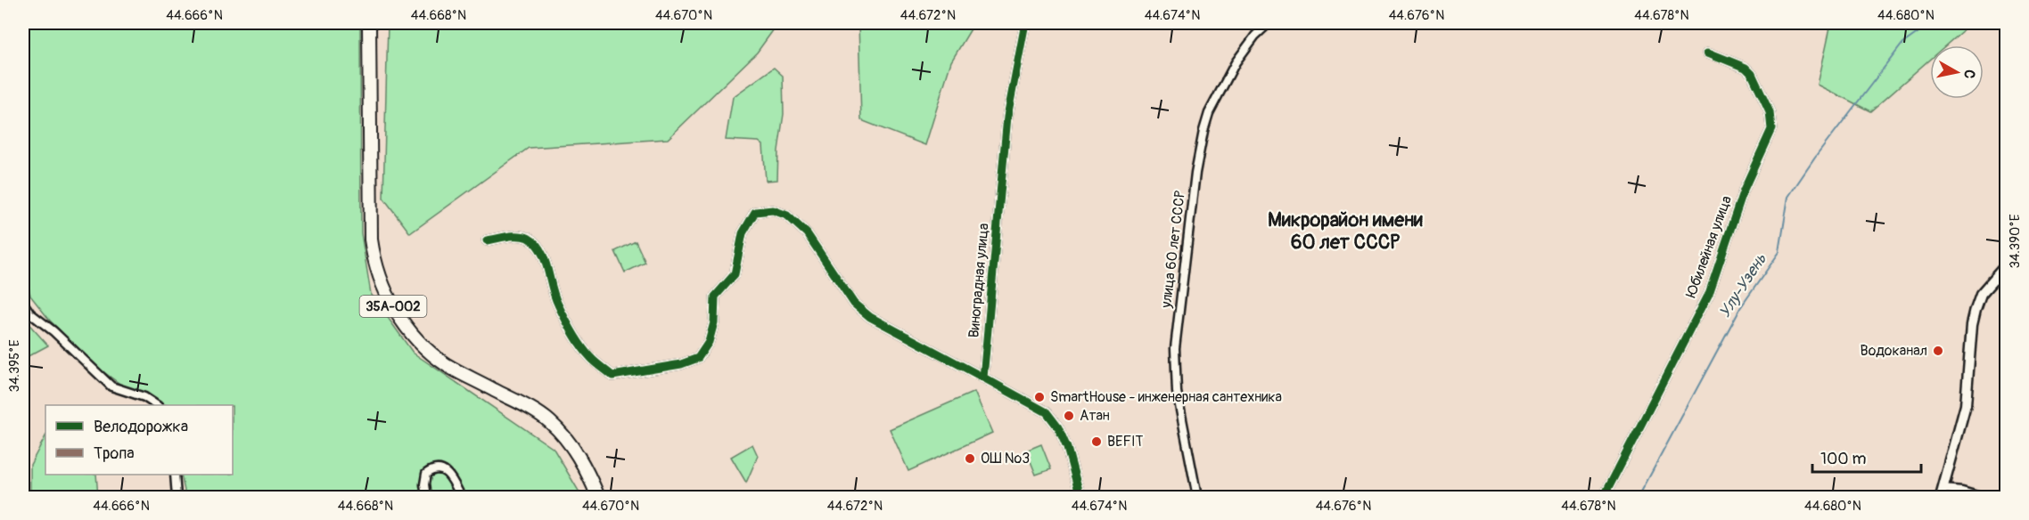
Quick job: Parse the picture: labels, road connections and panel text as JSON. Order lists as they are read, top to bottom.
{
  "streets": {
    "highway": ["35А-002"],
    "street": ["Юбилейная улица", "улица 60 лет СССР", "Виноградная улица"]
  },
  "districts": ["Микрорайон имени 60 лет СССР"],
  "water": ["Улу-Узень"],
  "places": [
    "Водоканал",
    "SmartHouse - инженерная сантехника",
    "Атан",
    "BEFIT",
    "ОШ №3"
  ],
  "legend": ["Велодорожка", "Тропа"],
  "scale_bar": "100 m",
  "north": "right",
  "coordinates": [
    "44.666°N",
    "44.668°N",
    "44.670°N",
    "44.672°N",
    "44.674°N",
    "44.676°N",
    "44.678°N",
    "44.680°N",
    "34.390°E",
    "34.395°E"
  ]
}
